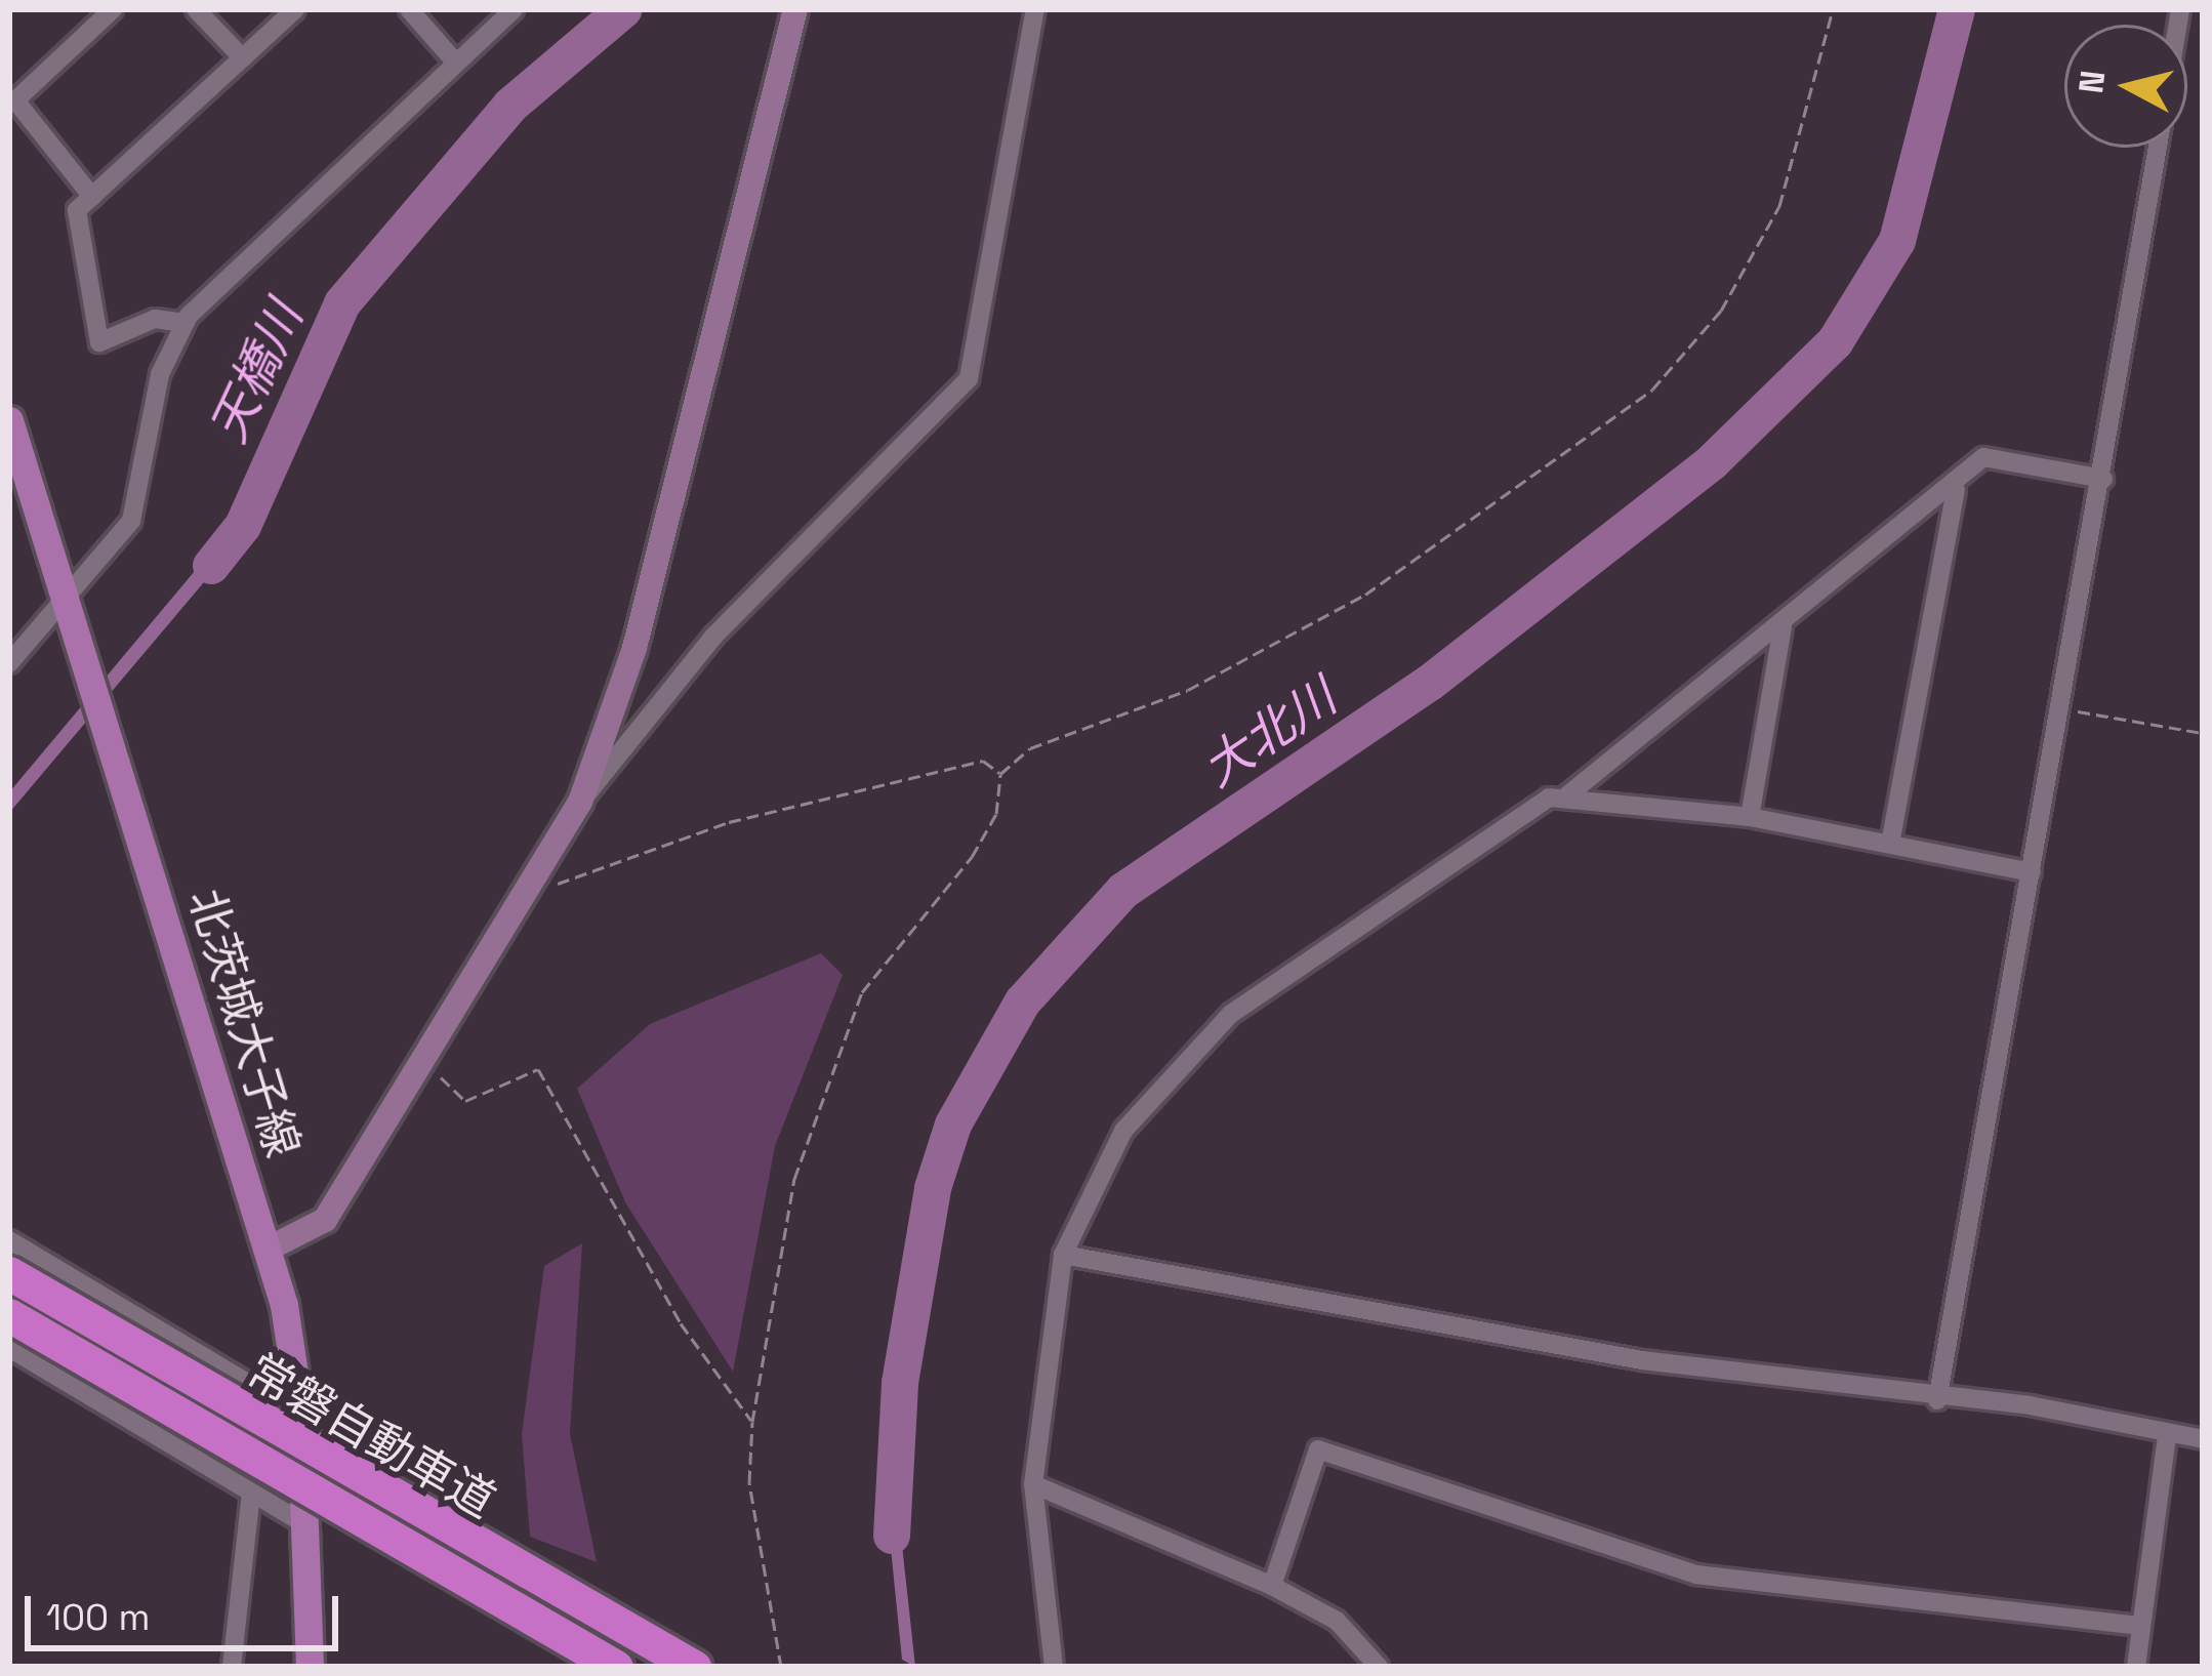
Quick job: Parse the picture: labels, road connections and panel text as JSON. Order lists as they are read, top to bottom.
{
  "streets": {
    "highway": ["常磐自動車道"],
    "main road": ["北茨城大子線"]
  },
  "water": ["天橋川", "大北川"],
  "scale_bar": "100 m",
  "north": "left"
}
